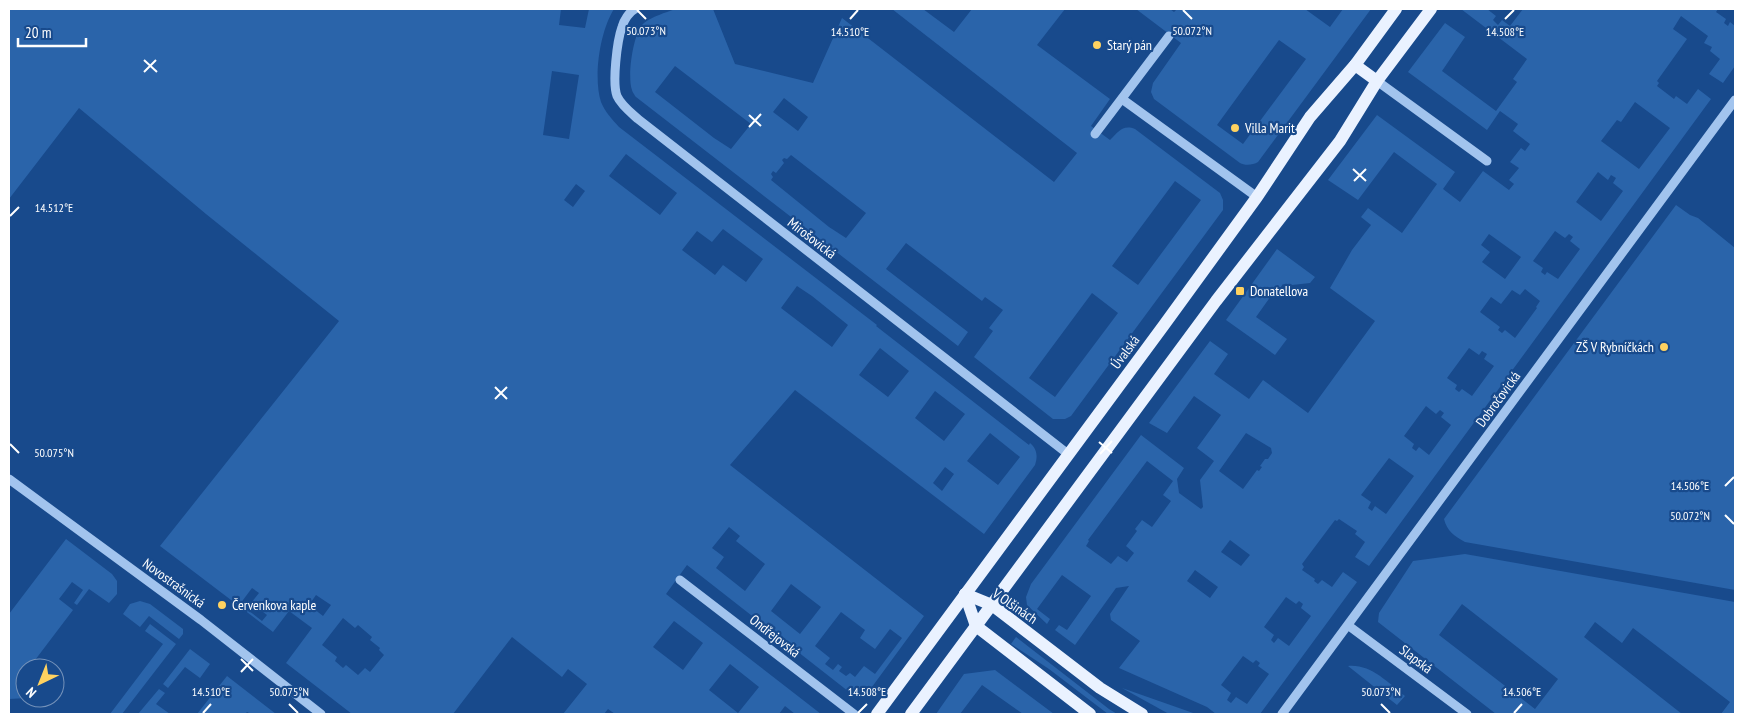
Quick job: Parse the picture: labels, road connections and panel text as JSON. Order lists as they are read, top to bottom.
{
  "streets": {
    "main road": ["Úvalská", "V Olšinách"],
    "street": [
      "Mirošovická",
      "Dobročovická",
      "Novostrašnická",
      "Ondřejovská",
      "Slapská"
    ]
  },
  "crossings": [
    ["Mirošovická", "Úvalská"],
    ["Úvalská", "V Olšinách"],
    ["Dobročovická", "Slapská"]
  ],
  "places": {
    "other": [
      "Starý pán",
      "Villa Marit",
      "ZŠ V Rybníčkách",
      "Červenkova kaple"
    ],
    "transit": ["Donatellova"]
  },
  "scale_bar": "20 m",
  "north": "bottom left",
  "coordinates": [
    "50.073°N",
    "50.072°N",
    "14.510°E",
    "14.508°E",
    "14.512°E",
    "50.075°N",
    "14.506°E"
  ]
}
